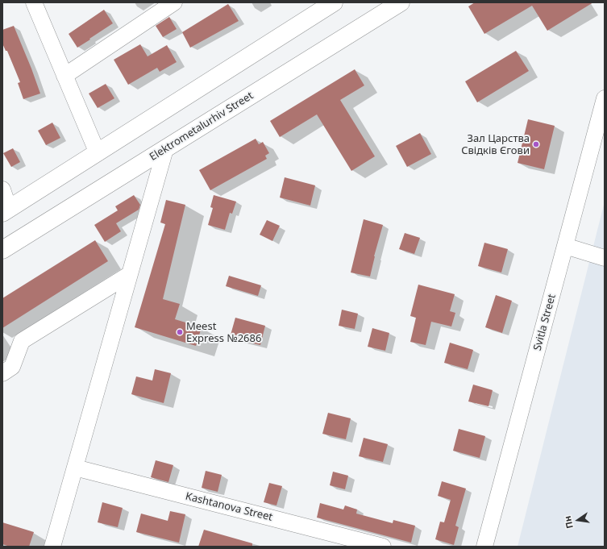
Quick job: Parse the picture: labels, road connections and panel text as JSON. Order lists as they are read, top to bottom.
{
  "streets": {
    "main road": ["Elektrometalurhiv Street"],
    "street": ["Svitla Street", "Kashtanova Street"]
  },
  "places": ["Зал Царства Свідків Єгови", "Meest Express №2686"],
  "north": "left"
}
